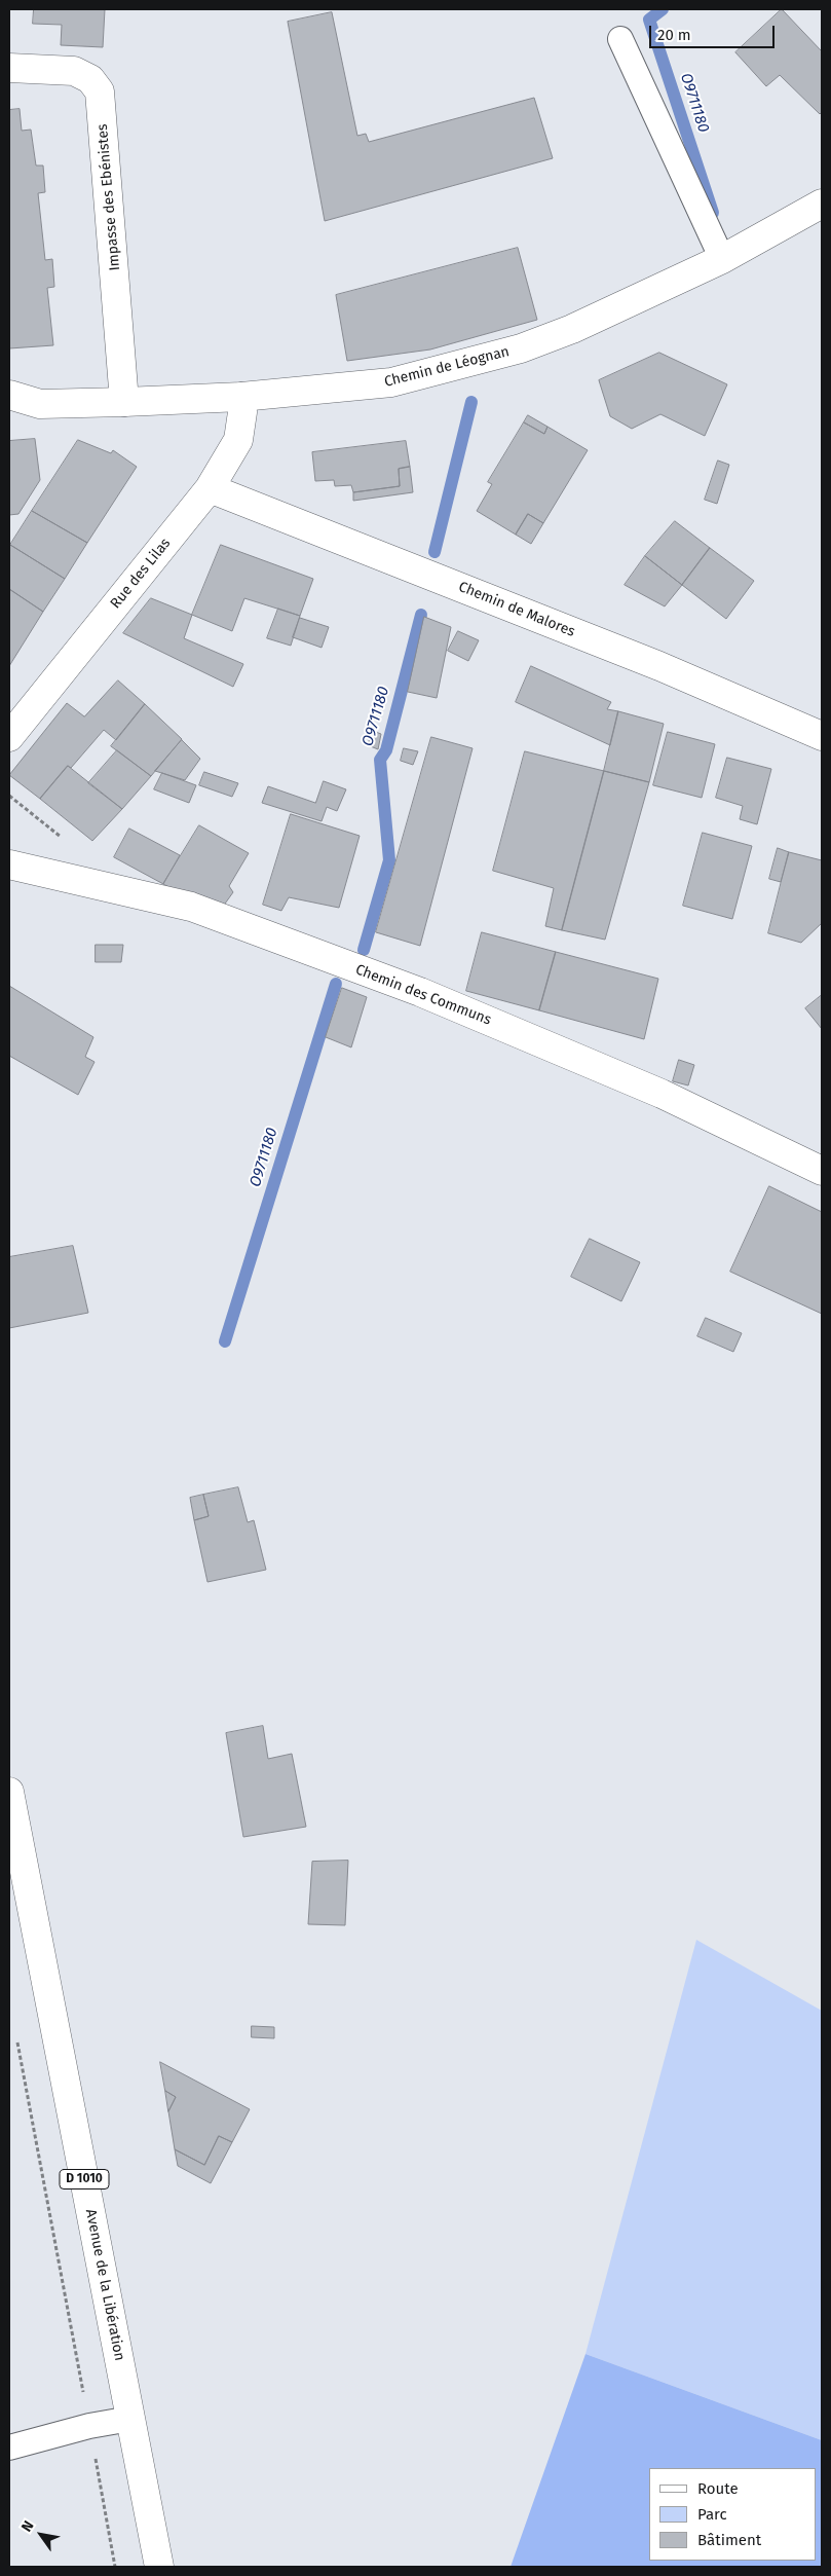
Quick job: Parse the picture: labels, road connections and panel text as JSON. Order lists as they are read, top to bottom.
{
  "streets": {
    "street": [
      "Impasse des Ebénistes",
      "Chemin de Léognan",
      "Rue des Lilas",
      "Chemin de Malores",
      "Chemin des Communs",
      "D 1010",
      "Avenue de la Libération"
    ]
  },
  "crossings": [
    ["Impasse des Ebénistes", "Chemin de Léognan"],
    ["Chemin de Léognan", "Rue des Lilas"],
    ["Rue des Lilas", "Chemin de Malores"]
  ],
  "water": ["O9711180"],
  "legend": ["Route", "Parc", "Bâtiment"],
  "scale_bar": "20 m",
  "north": "top left"
}
